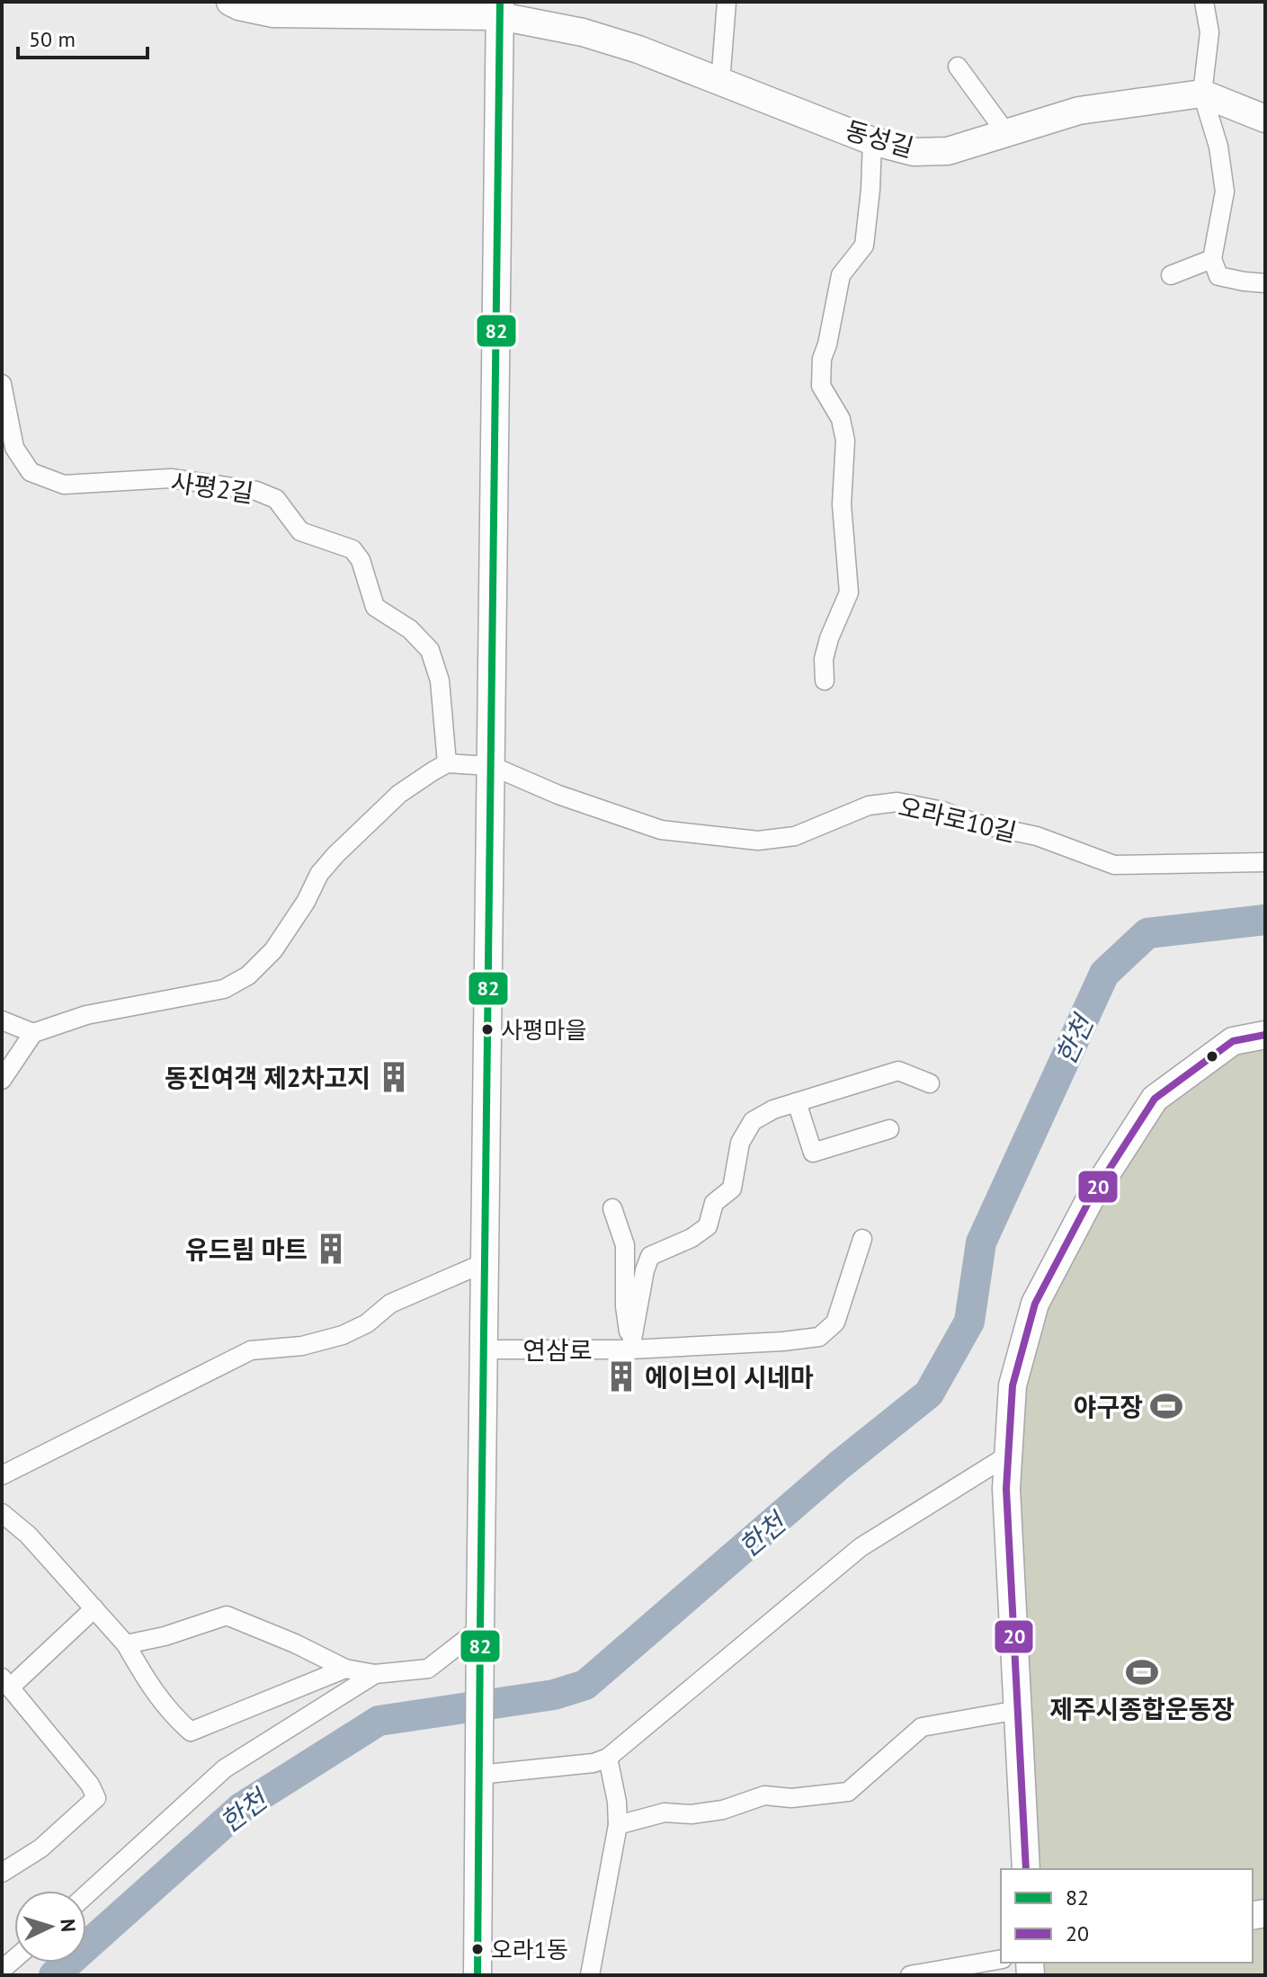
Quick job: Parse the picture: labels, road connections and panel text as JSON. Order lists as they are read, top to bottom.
{
  "streets": {
    "street": [
      "동성길",
      "사평2길",
      "오라로10길",
      "연삼로"
    ]
  },
  "crossings": [
    ["사평2길", "오라로10길"]
  ],
  "water": ["한천"],
  "places": {
    "other": ["사평마을", "오라1동"],
    "building": ["동진여객 제2차고지", "유드림 마트", "에이브이 시네마"],
    "sports": ["야구장", "제주시종합운동장"]
  },
  "lines": ["transit line 82", "transit line 20"],
  "legend": ["82", "20"],
  "scale_bar": "50 m",
  "north": "right"
}
